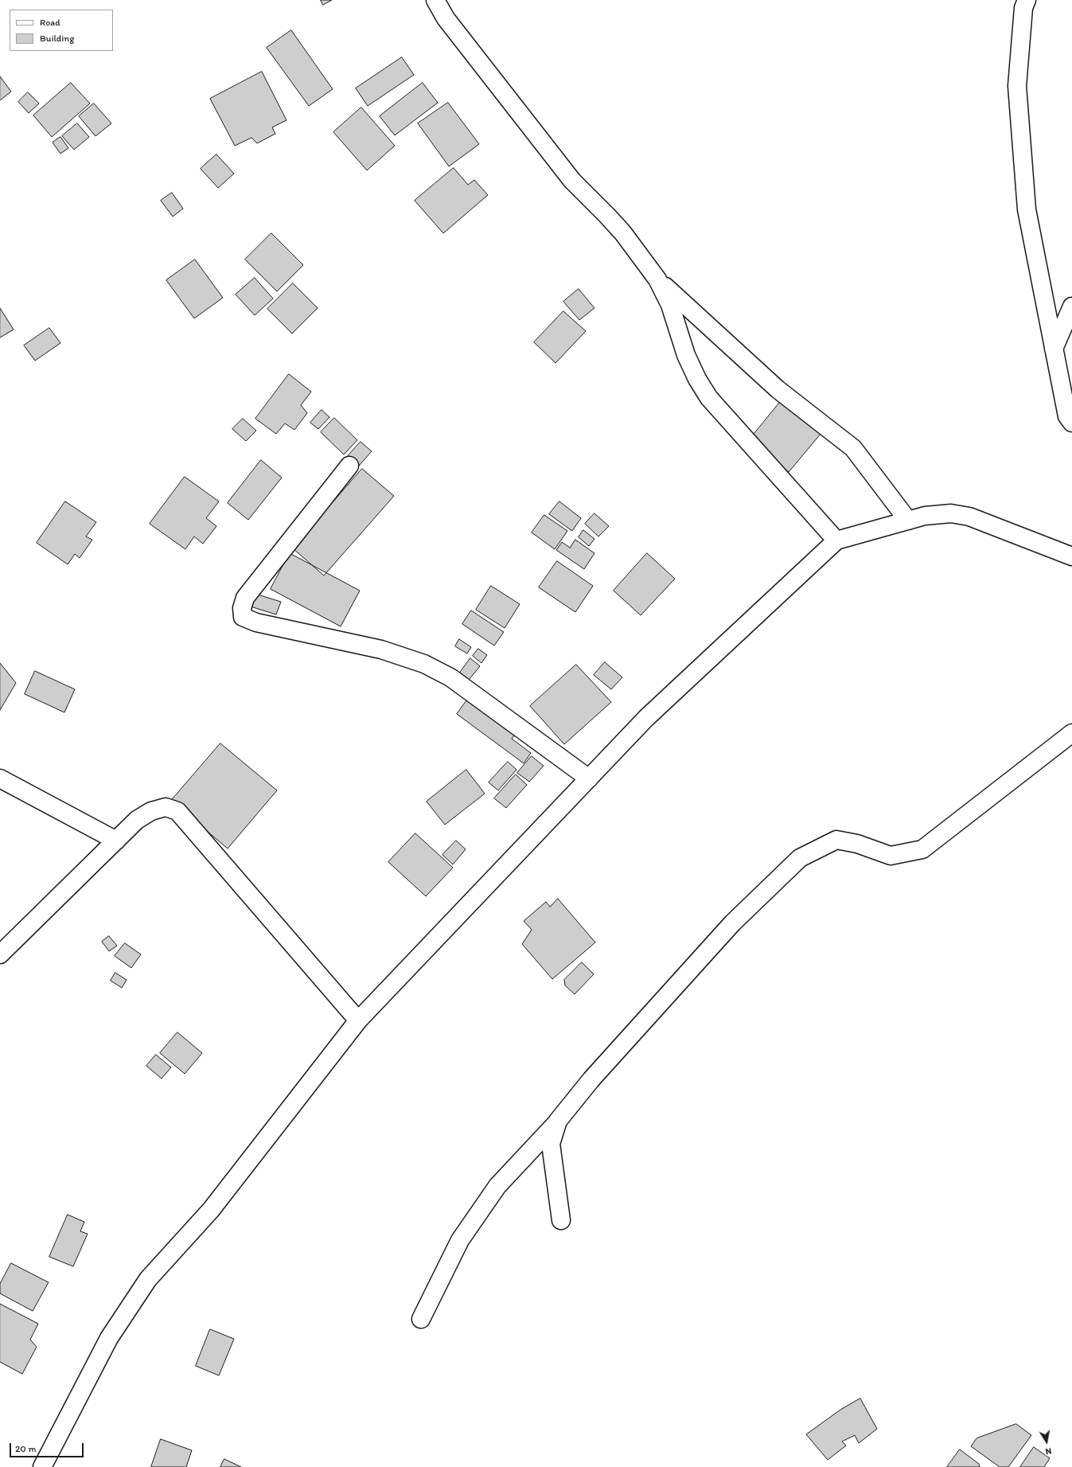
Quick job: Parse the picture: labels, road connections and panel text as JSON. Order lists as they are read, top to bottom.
{
  "legend": ["Road", "Building"],
  "scale_bar": "20 m",
  "north": "bottom"
}
